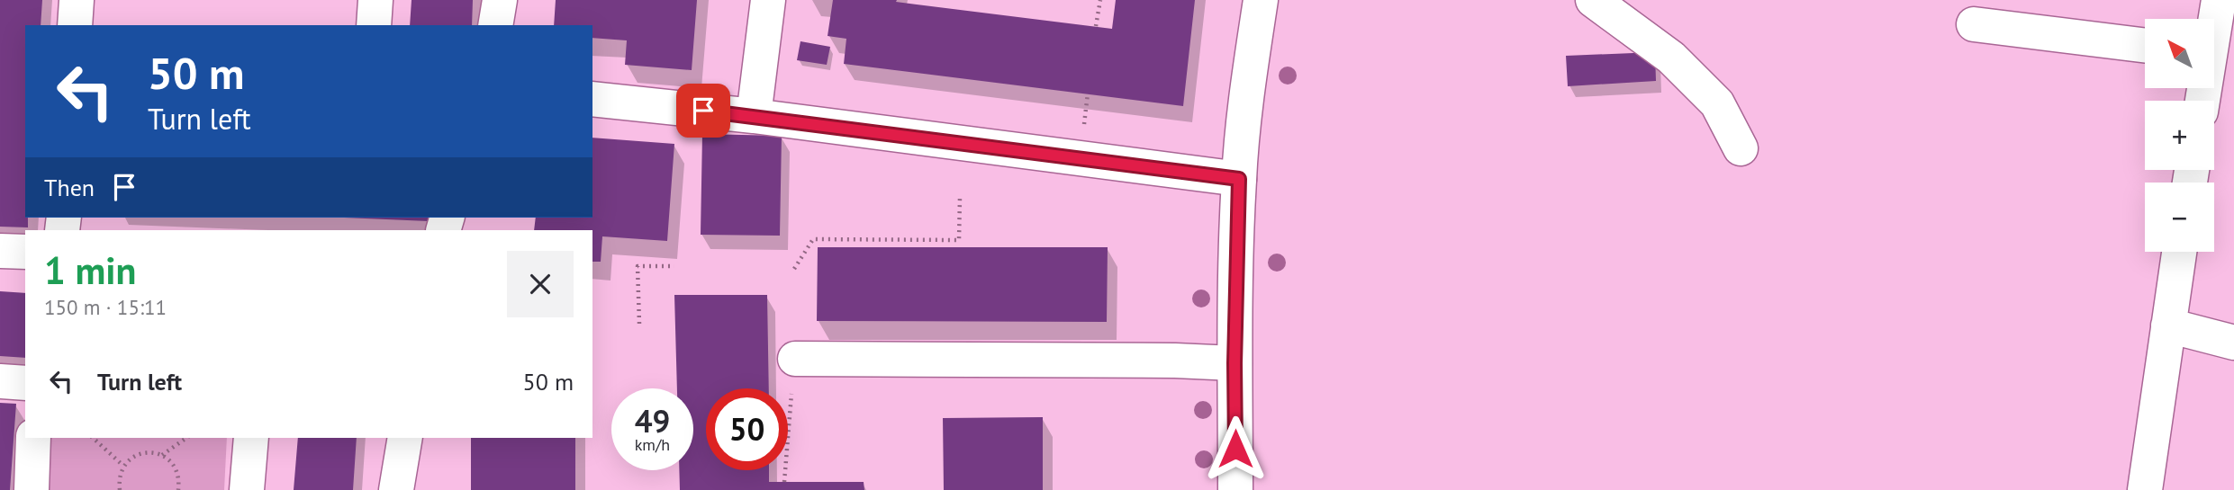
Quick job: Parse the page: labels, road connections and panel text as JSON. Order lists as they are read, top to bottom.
{
  "north": "top left",
  "page": {
    "map_buttons": ["+", "−"],
    "turn": ["50 m", "Turn left"],
    "then": "Then",
    "heading": ["1 min", "150 m · 15:11"],
    "list": [
      {
        "name": "Turn left",
        "value": "50 m"
      }
    ],
    "speed": "49 km/h",
    "limit": "50"
  }
}
